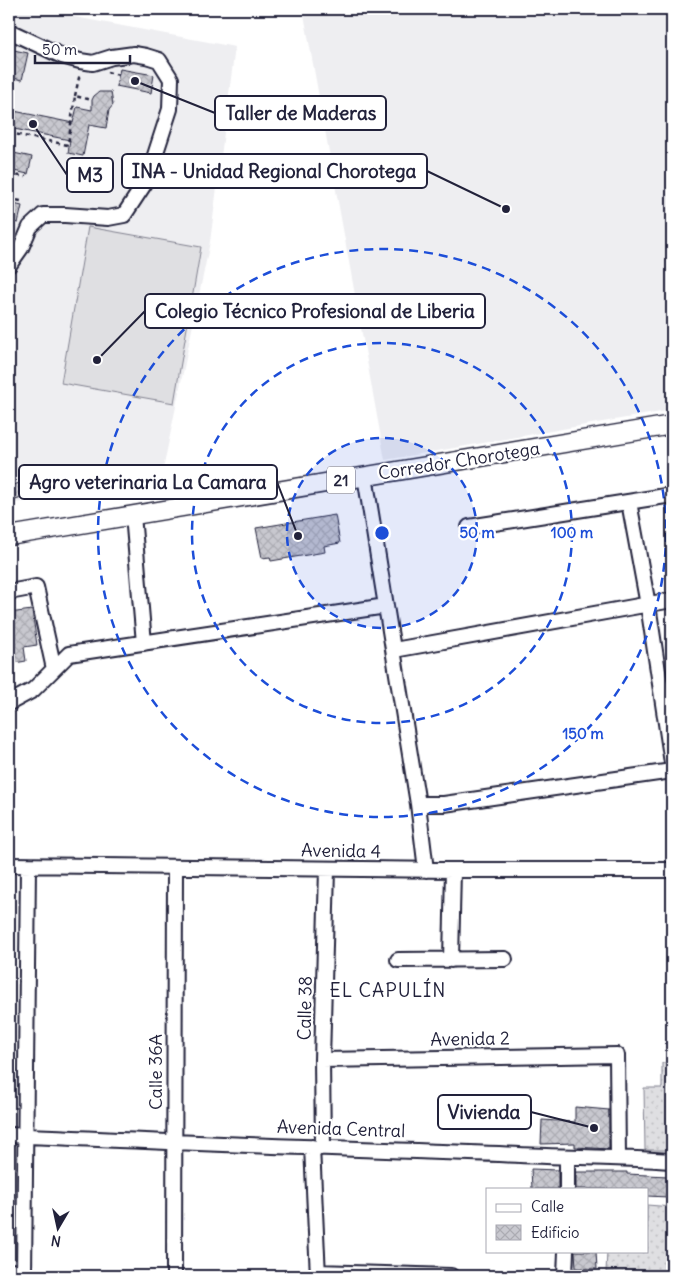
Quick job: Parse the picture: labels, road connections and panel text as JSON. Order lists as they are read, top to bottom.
{
  "streets": {
    "main road": ["Corredor Chorotega", "21"],
    "street": [
      "Avenida 4",
      "Calle 38",
      "Avenida 2",
      "Calle 36A",
      "Avenida Central"
    ]
  },
  "crossings": [
    ["Avenida 4", "Calle 38"],
    ["Avenida 4", "Calle 36A"],
    ["Calle 38", "Avenida 2"],
    ["Calle 38", "Avenida Central"],
    ["Avenida 2", "Avenida Central"],
    ["Calle 36A", "Avenida Central"]
  ],
  "districts": ["EL CAPULÍN"],
  "places": [
    "Taller de Maderas",
    "M3",
    "INA - Unidad Regional Chorotega",
    "Colegio Técnico Profesional de Liberia",
    "Agro veterinaria La Camara",
    "Vivienda"
  ],
  "legend": ["Calle", "Edificio"],
  "scale_bar": "50 m",
  "north": "bottom",
  "rings": ["50 m", "100 m", "150 m"]
}
